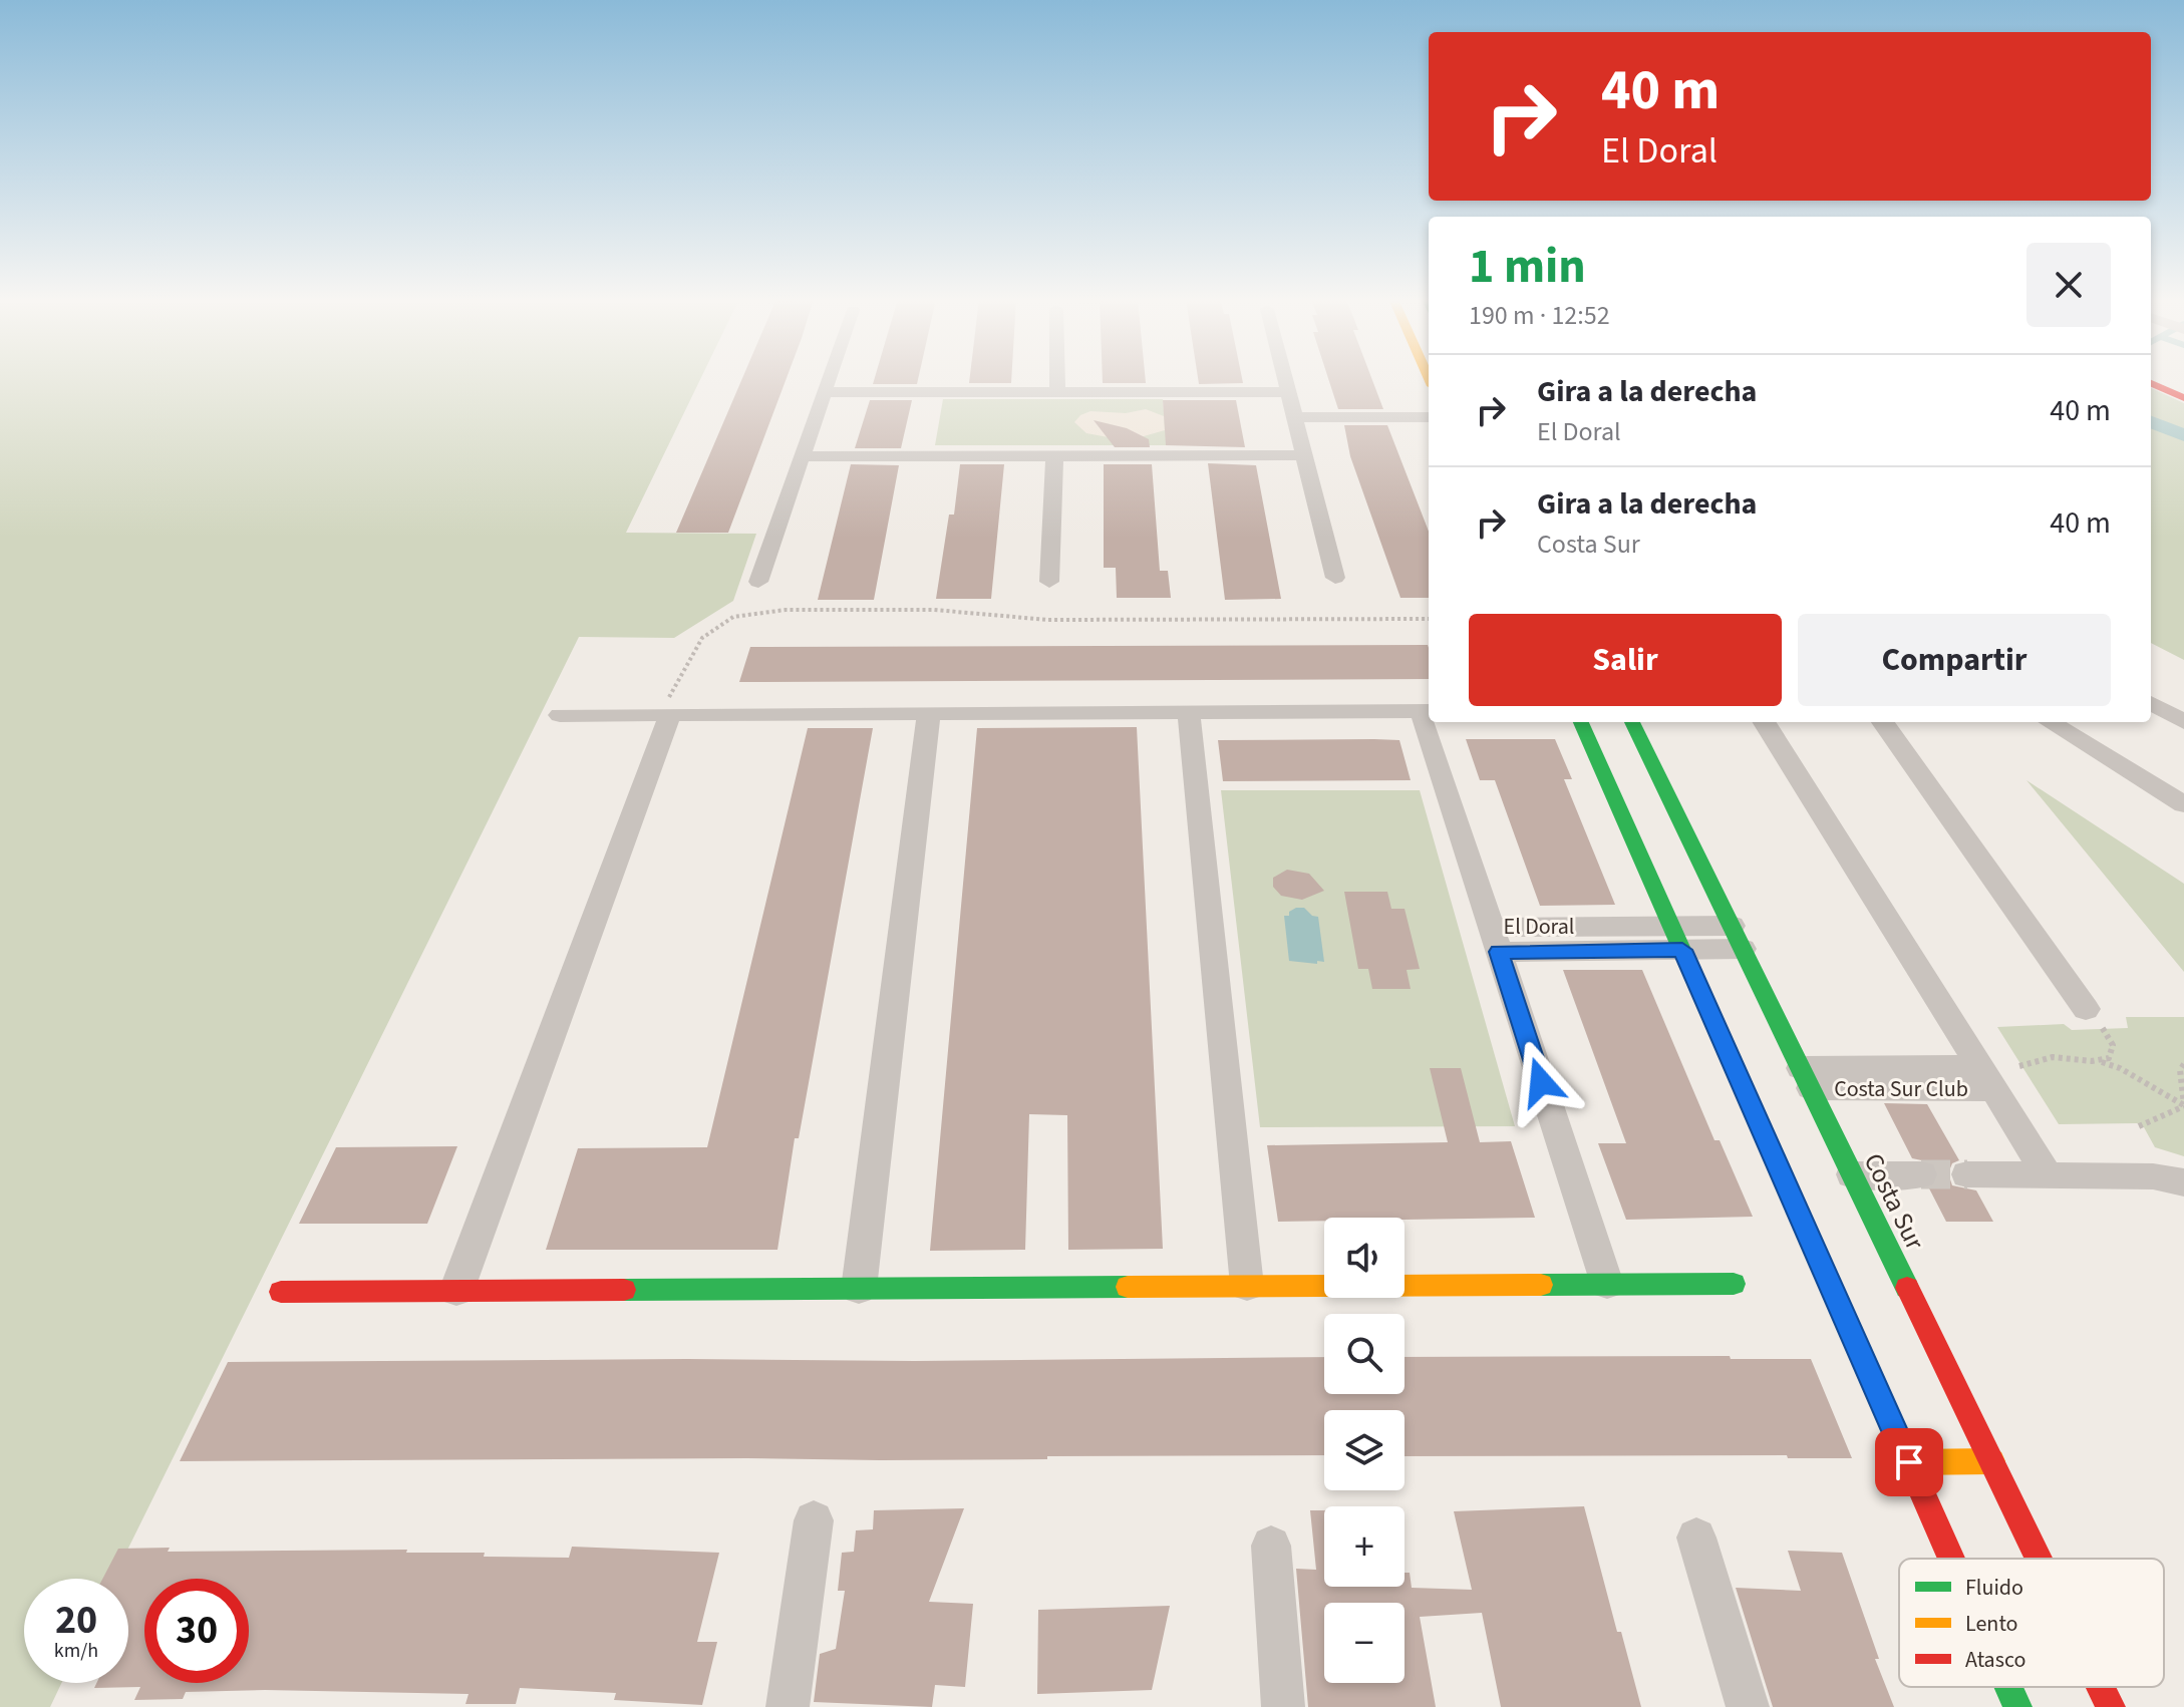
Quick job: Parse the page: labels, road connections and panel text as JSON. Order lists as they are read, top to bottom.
{
  "streets": {
    "main road": ["Costa Sur"],
    "street": ["El Doral", "Costa Sur Club"]
  },
  "crossings": [
    ["El Doral", "Costa Sur"],
    ["Costa Sur Club", "Costa Sur"]
  ],
  "legend": ["Fluido", "Lento", "Atasco"],
  "page": {
    "turn": ["40 m", "El Doral"],
    "heading": ["1 min", "190 m · 12:52"],
    "list": [
      {
        "name": "Gira a la derecha",
        "note": "El Doral",
        "value": "40 m"
      },
      {
        "name": "Gira a la derecha",
        "note": "Costa Sur",
        "value": "40 m"
      }
    ],
    "buttons": ["Salir", "Compartir"],
    "map_buttons": ["+", "−"],
    "speed": "20 km/h",
    "limit": "30"
  }
}
